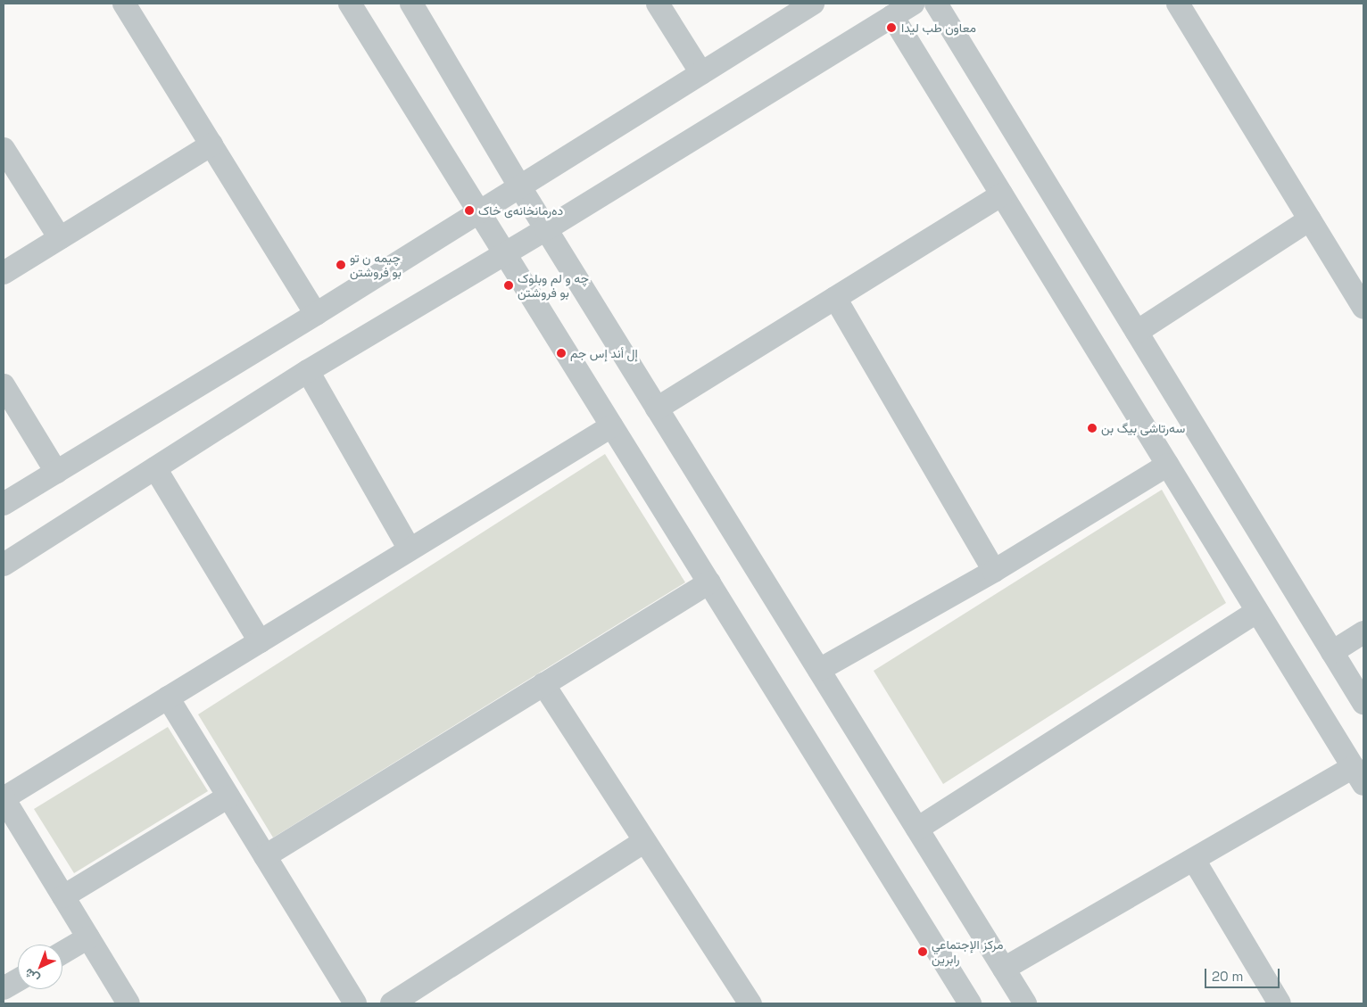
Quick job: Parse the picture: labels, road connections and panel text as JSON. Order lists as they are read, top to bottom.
{
  "places": [
    "معاون طب لیدا",
    "دەرمانخانەی خاک",
    "چیمه ن تو بو فروشتن",
    "چه و لم وبلوک بو فروشتن",
    "إل أند إس جم",
    "سەرتاشی بیگ بن",
    "مركز الإجتماعي رابرين"
  ],
  "scale_bar": "20 m",
  "north": "bottom left"
}
